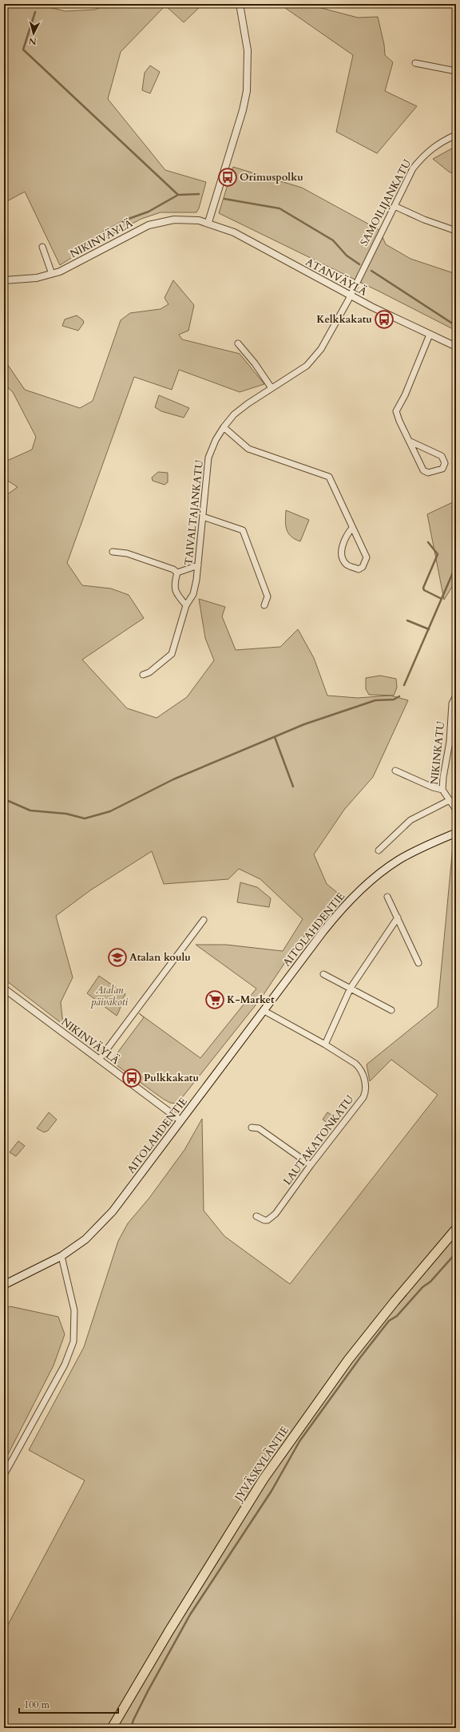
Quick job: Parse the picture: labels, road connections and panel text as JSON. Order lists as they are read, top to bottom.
{
  "streets": {
    "highway": ["JYVÄSKYLÄNTIE"],
    "main road": ["AITOLAHDENTIE"],
    "street": [
      "SAMOILIJANKATU",
      "NIKINVÄYLÄ",
      "ATANVÄYLÄ",
      "TAIVALTAJANKATU",
      "NIKINKATU",
      "LAUTAKATONKATU"
    ]
  },
  "crossings": [
    ["SAMOILIJANKATU", "ATANVÄYLÄ"],
    ["SAMOILIJANKATU", "TAIVALTAJANKATU"],
    ["NIKINVÄYLÄ", "ATANVÄYLÄ"],
    ["NIKINVÄYLÄ", "AITOLAHDENTIE"],
    ["ATANVÄYLÄ", "TAIVALTAJANKATU"],
    ["AITOLAHDENTIE", "LAUTAKATONKATU"]
  ],
  "parks": ["Atalan päiväkoti"],
  "places": {
    "bus stop": ["Orimuspolku", "Kelkkakatu", "Pulkkakatu"],
    "school or university": ["Atalan koulu"],
    "supermarket": ["K-Market"]
  },
  "scale_bar": "100 m",
  "north": "bottom"
}
